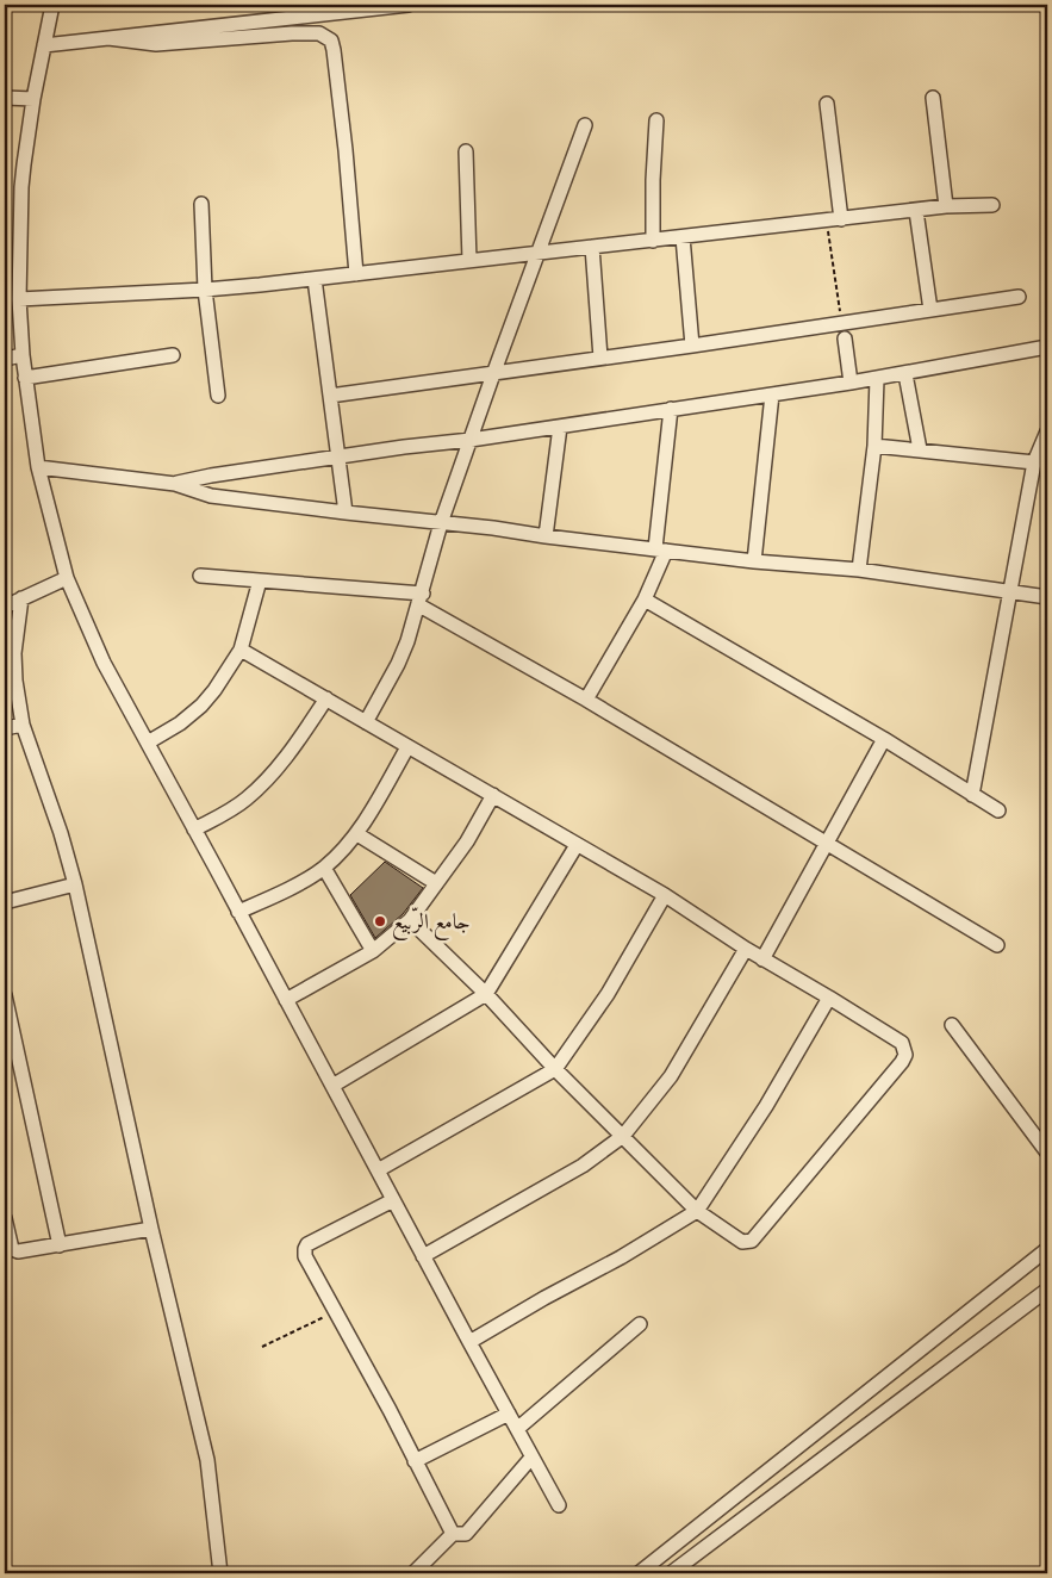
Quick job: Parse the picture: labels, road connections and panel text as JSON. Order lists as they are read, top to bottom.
{
  "places": ["جامع الرّبيع"]
}
